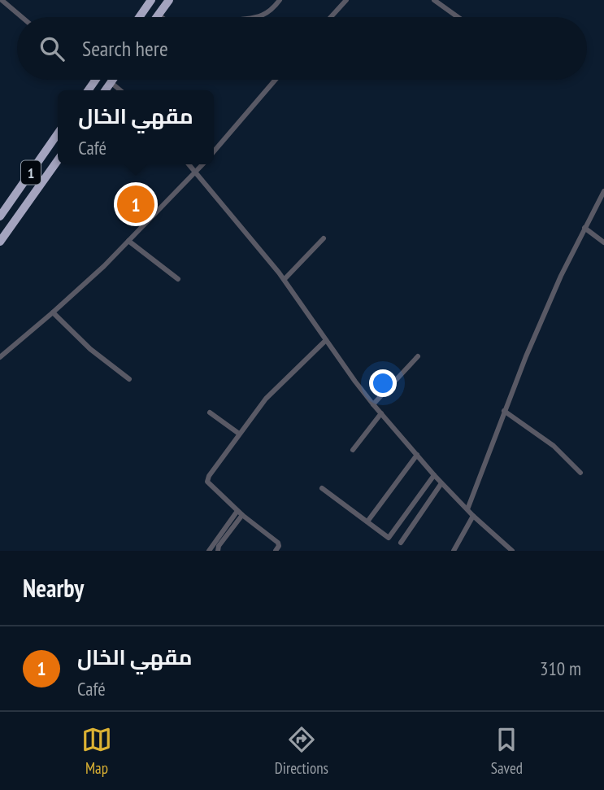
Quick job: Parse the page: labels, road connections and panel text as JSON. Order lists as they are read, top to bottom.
{
  "streets": {
    "highway": ["1"]
  },
  "page": {
    "search": "Search here",
    "popup": ["مقهي الخال", "Café"],
    "pins": "1",
    "heading": "Nearby",
    "list": [
      {
        "mark": "1",
        "name": "مقهي الخال",
        "note": "Café",
        "value": "310 m"
      }
    ],
    "nav": ["Map", "Directions", "Saved"]
  }
}
